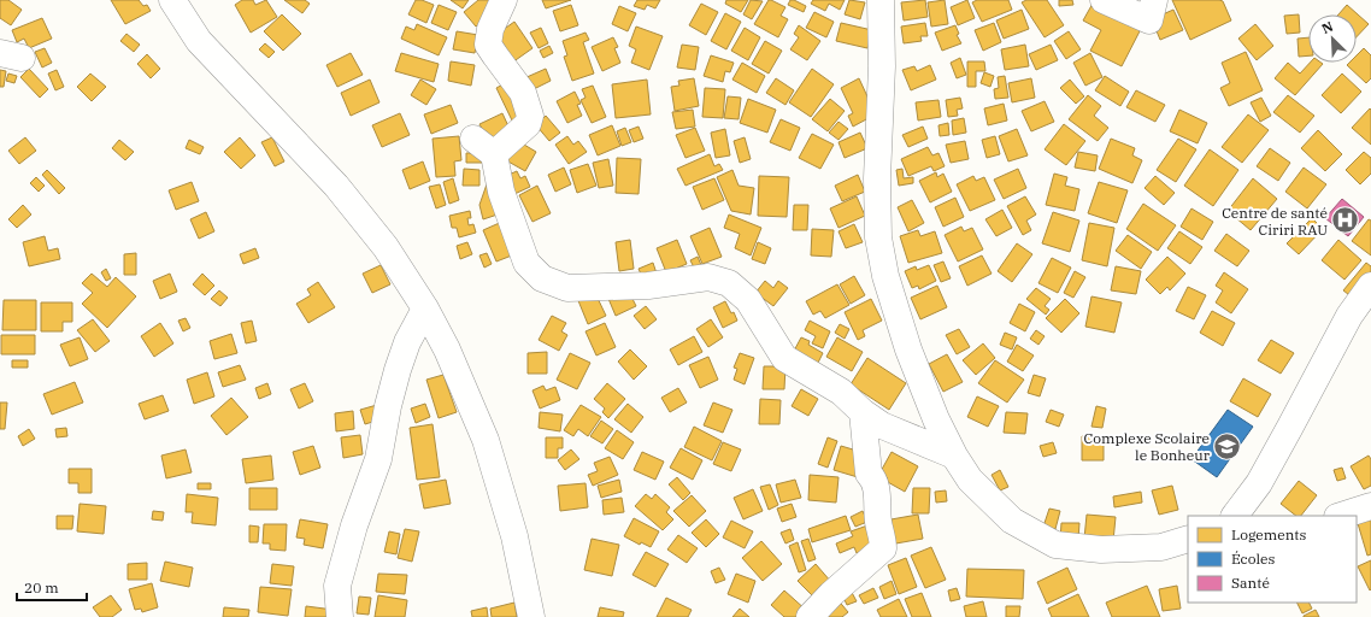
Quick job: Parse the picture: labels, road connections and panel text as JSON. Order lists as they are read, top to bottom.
{
  "places": {
    "hospital": ["Centre de santé Ciriri RAU"],
    "school or university": ["Complexe Scolaire le Bonheur"]
  },
  "legend": ["Logements", "Écoles", "Santé"],
  "scale_bar": "20 m",
  "north": "top left"
}
